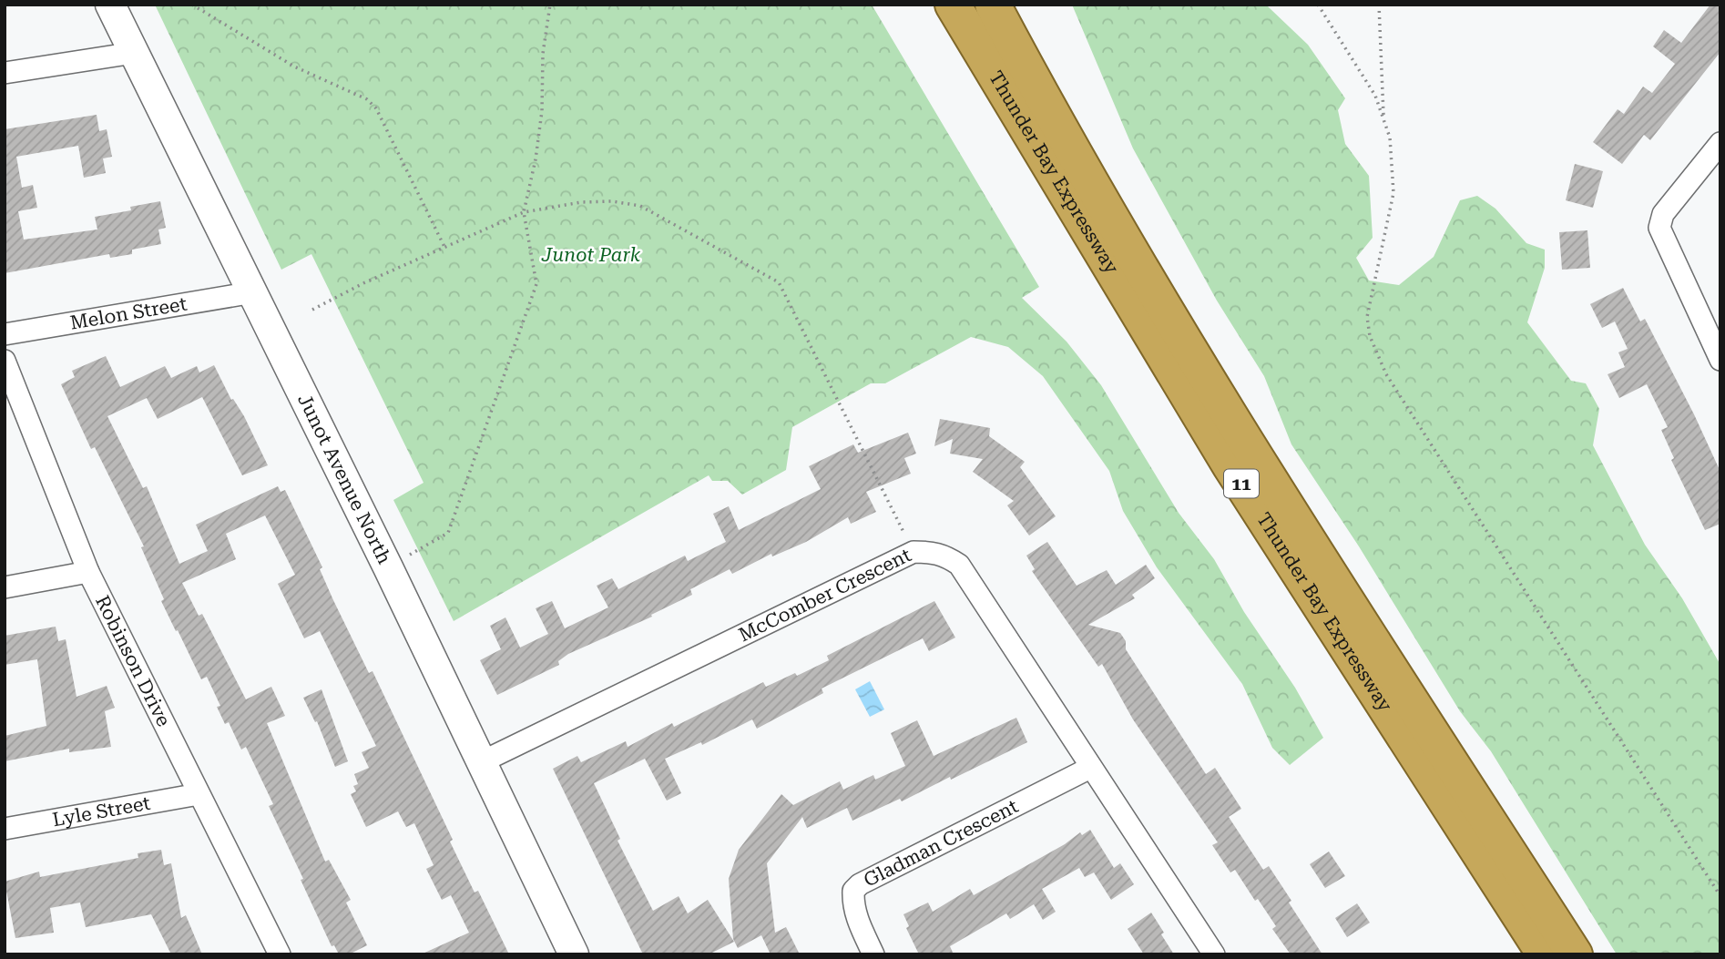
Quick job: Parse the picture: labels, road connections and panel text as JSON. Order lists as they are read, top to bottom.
{
  "streets": {
    "highway": ["Thunder Bay Expressway", "11"],
    "main road": ["Junot Avenue North"],
    "street": [
      "Melon Street",
      "McComber Crescent",
      "Robinson Drive",
      "Lyle Street",
      "Gladman Crescent"
    ]
  },
  "crossings": [
    ["Melon Street", "Junot Avenue North"],
    ["Junot Avenue North", "McComber Crescent"],
    ["McComber Crescent", "Gladman Crescent"],
    ["Robinson Drive", "Lyle Street"]
  ],
  "parks": ["Junot Park"]
}
